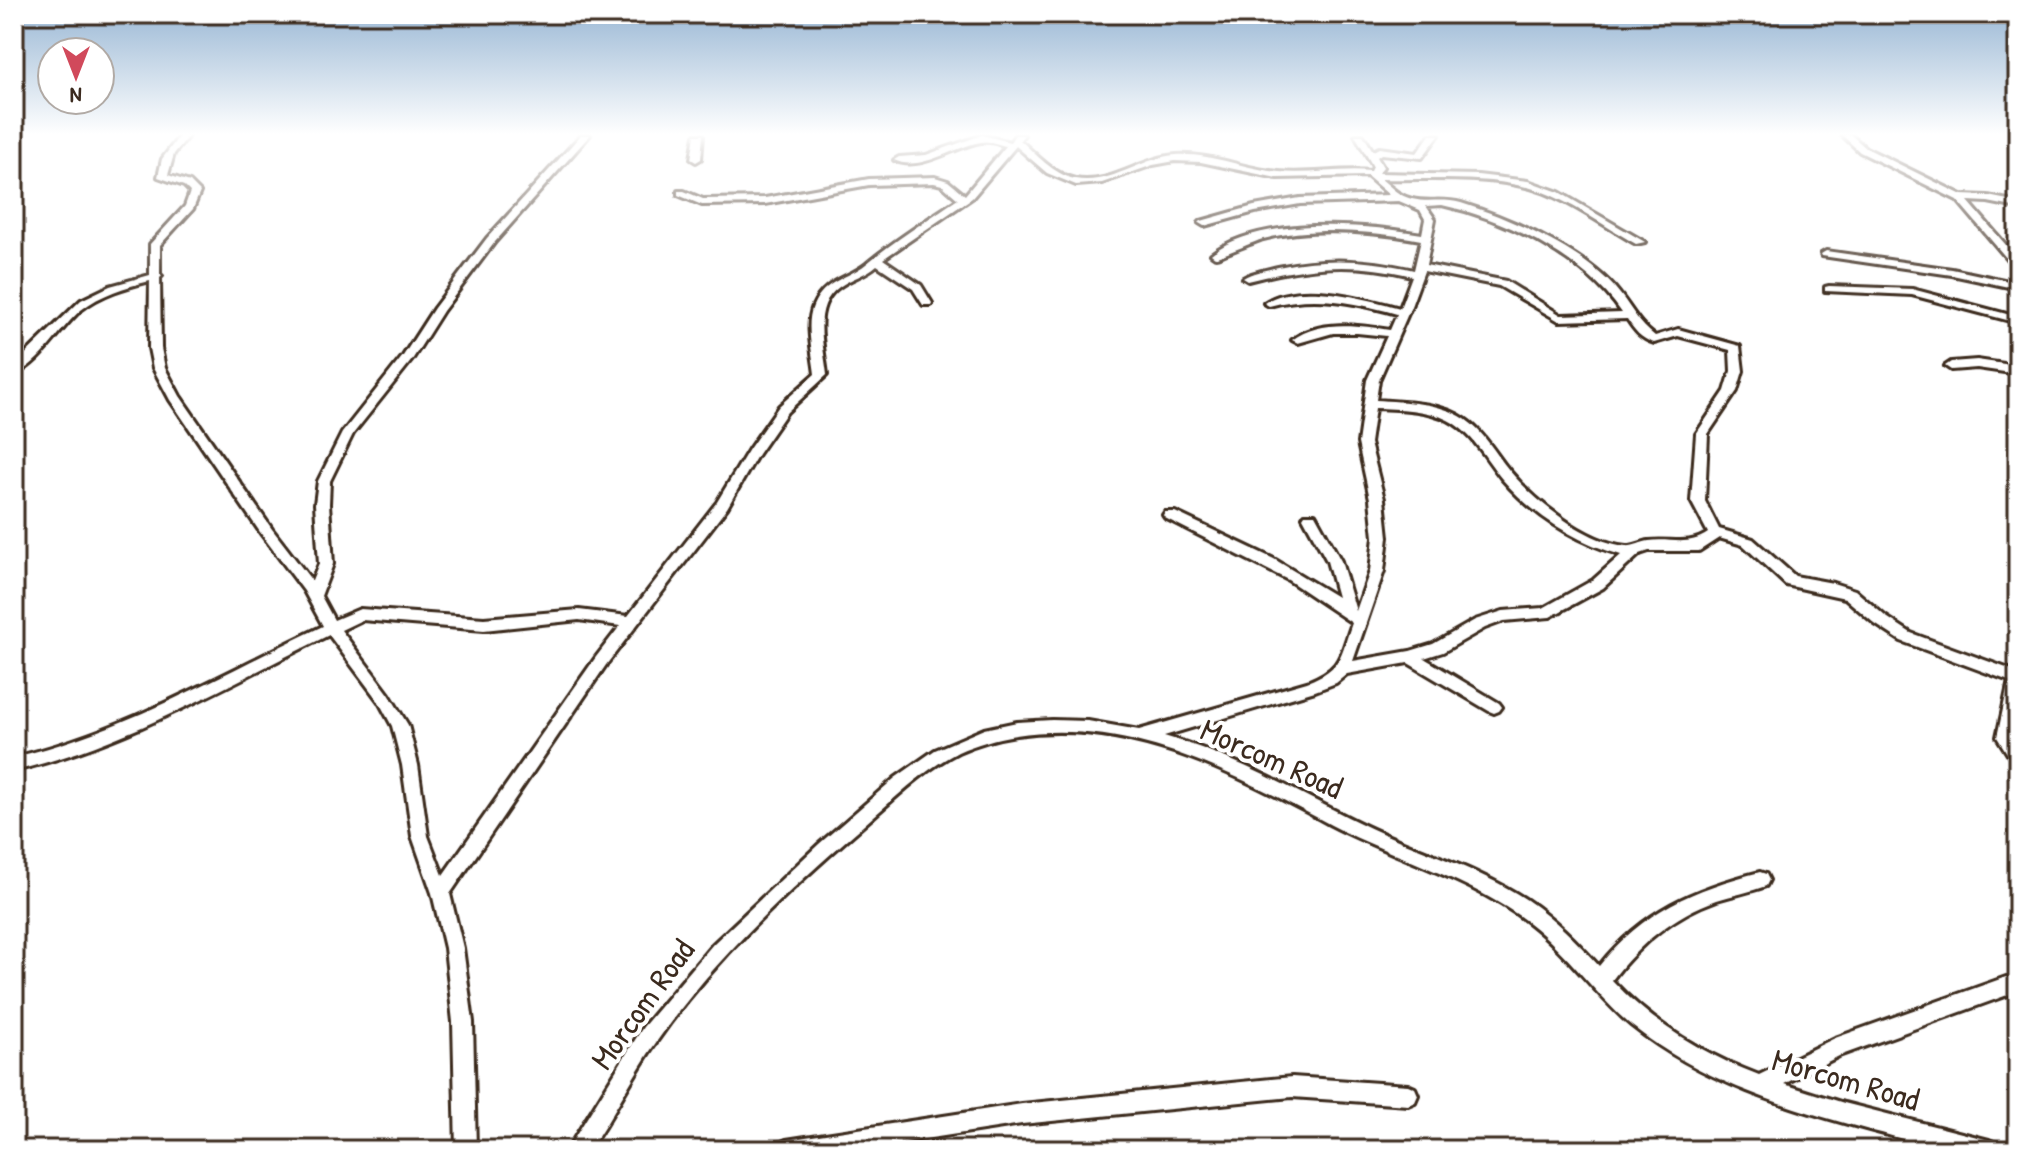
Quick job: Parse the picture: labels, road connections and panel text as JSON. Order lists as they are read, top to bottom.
{
  "streets": {
    "street": ["Morcom Road"]
  },
  "north": "bottom"
}
